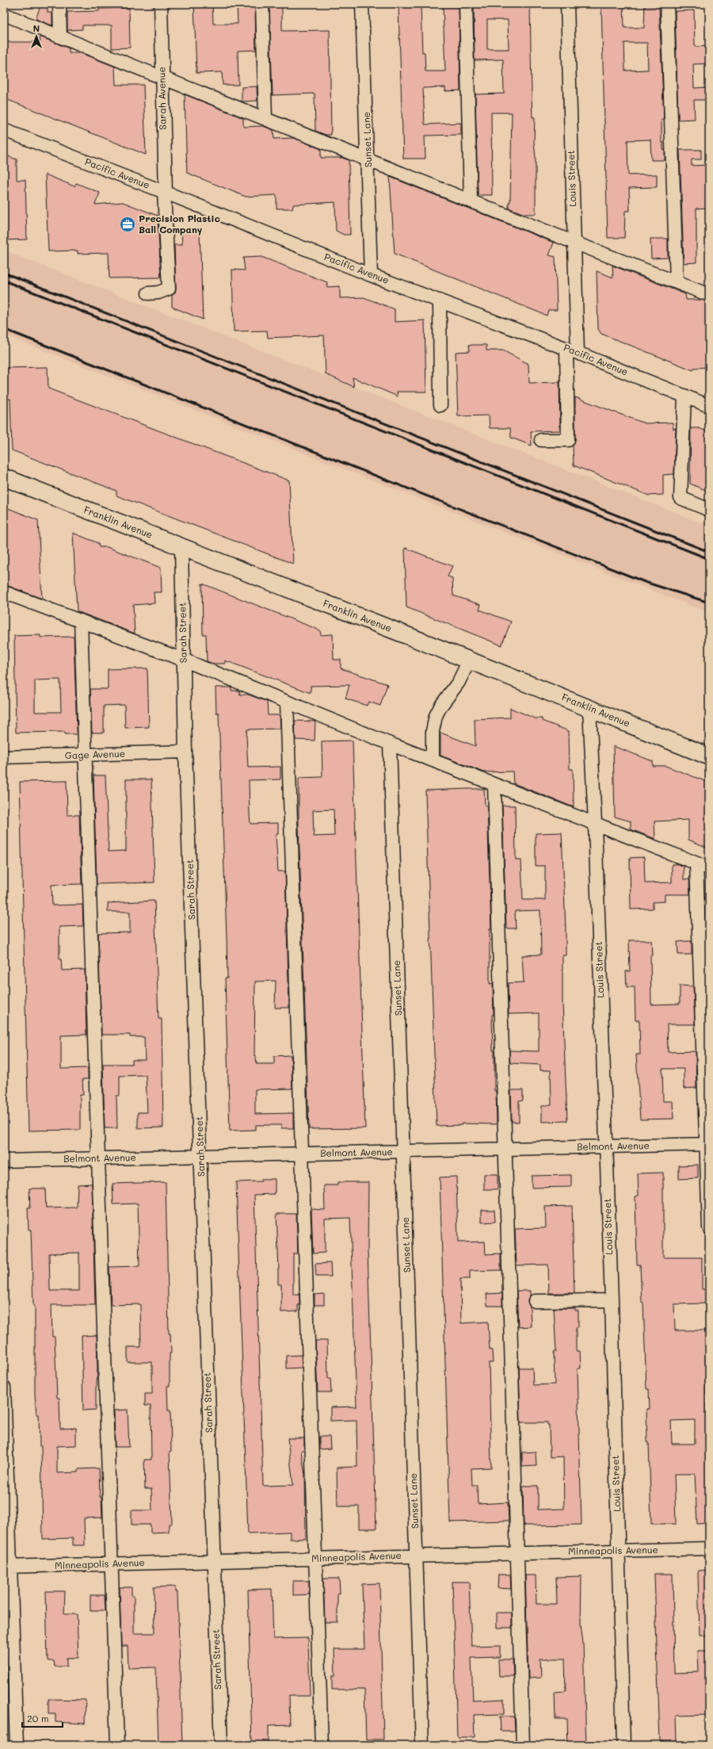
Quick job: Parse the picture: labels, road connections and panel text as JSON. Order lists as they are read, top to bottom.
{
  "streets": {
    "main road": ["Franklin Avenue"],
    "street": [
      "Sarah Avenue",
      "Sunset Lane",
      "Pacific Avenue",
      "Louis Street",
      "Sarah Street",
      "Gage Avenue",
      "Belmont Avenue",
      "Minneapolis Avenue"
    ]
  },
  "crossings": [
    ["Sarah Avenue", "Pacific Avenue"],
    ["Sunset Lane", "Pacific Avenue"],
    ["Sunset Lane", "Belmont Avenue"],
    ["Sunset Lane", "Minneapolis Avenue"],
    ["Pacific Avenue", "Louis Street"],
    ["Louis Street", "Franklin Avenue"],
    ["Louis Street", "Belmont Avenue"],
    ["Louis Street", "Minneapolis Avenue"],
    ["Franklin Avenue", "Sarah Street"],
    ["Sarah Street", "Gage Avenue"],
    ["Sarah Street", "Belmont Avenue"],
    ["Sarah Street", "Minneapolis Avenue"]
  ],
  "places": {
    "office": ["Precision Plastic Ball Company"]
  },
  "scale_bar": "20 m",
  "north": "top"
}
